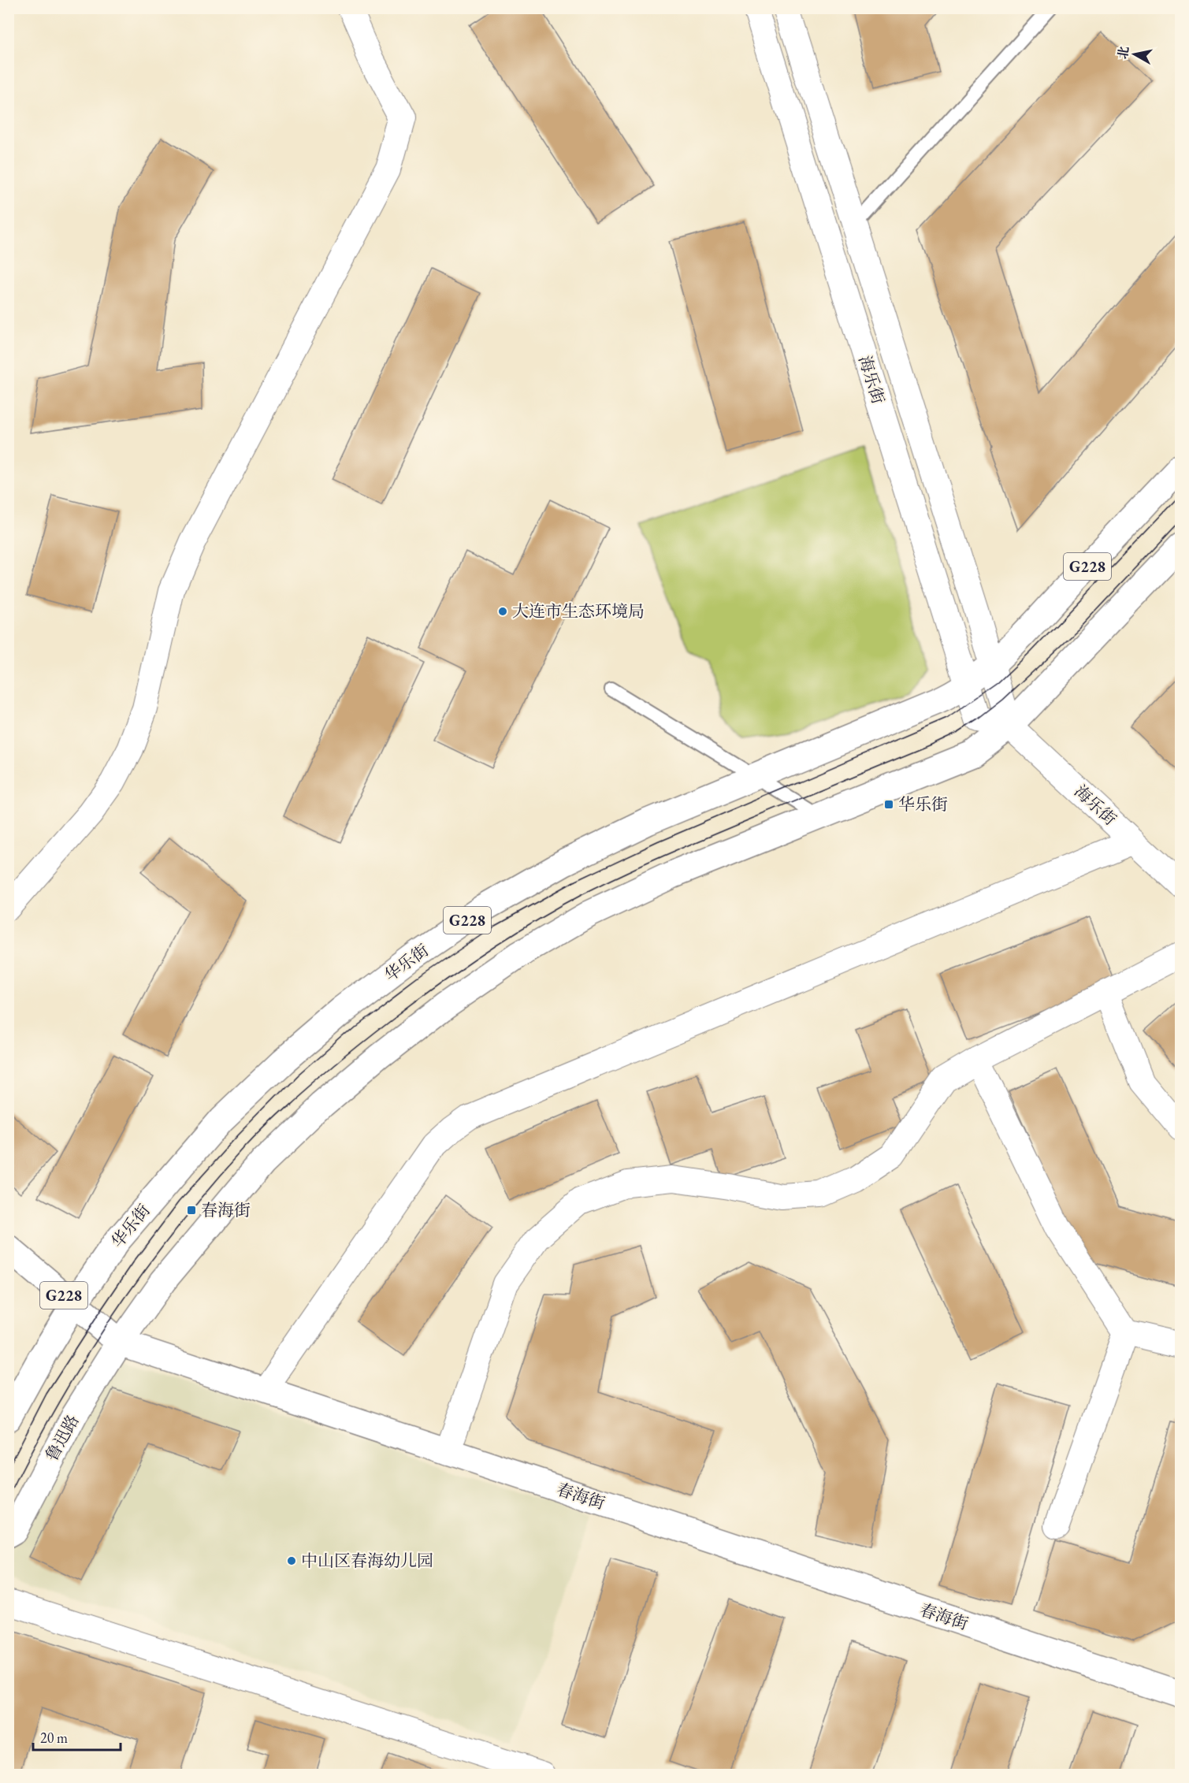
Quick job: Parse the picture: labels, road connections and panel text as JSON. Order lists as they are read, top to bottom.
{
  "streets": {
    "main road": [
      "G228",
      "华乐街",
      "鲁迅路",
      "春海街"
    ],
    "street": ["海乐街"]
  },
  "crossings": [
    ["海乐街", "华乐街"],
    ["华乐街", "春海街"],
    ["鲁迅路", "春海街"]
  ],
  "places": {
    "other": ["大连市生态环境局", "中山区春海幼儿园"],
    "transit": ["华乐街", "春海街"]
  },
  "scale_bar": "20 m",
  "north": "left"
}
